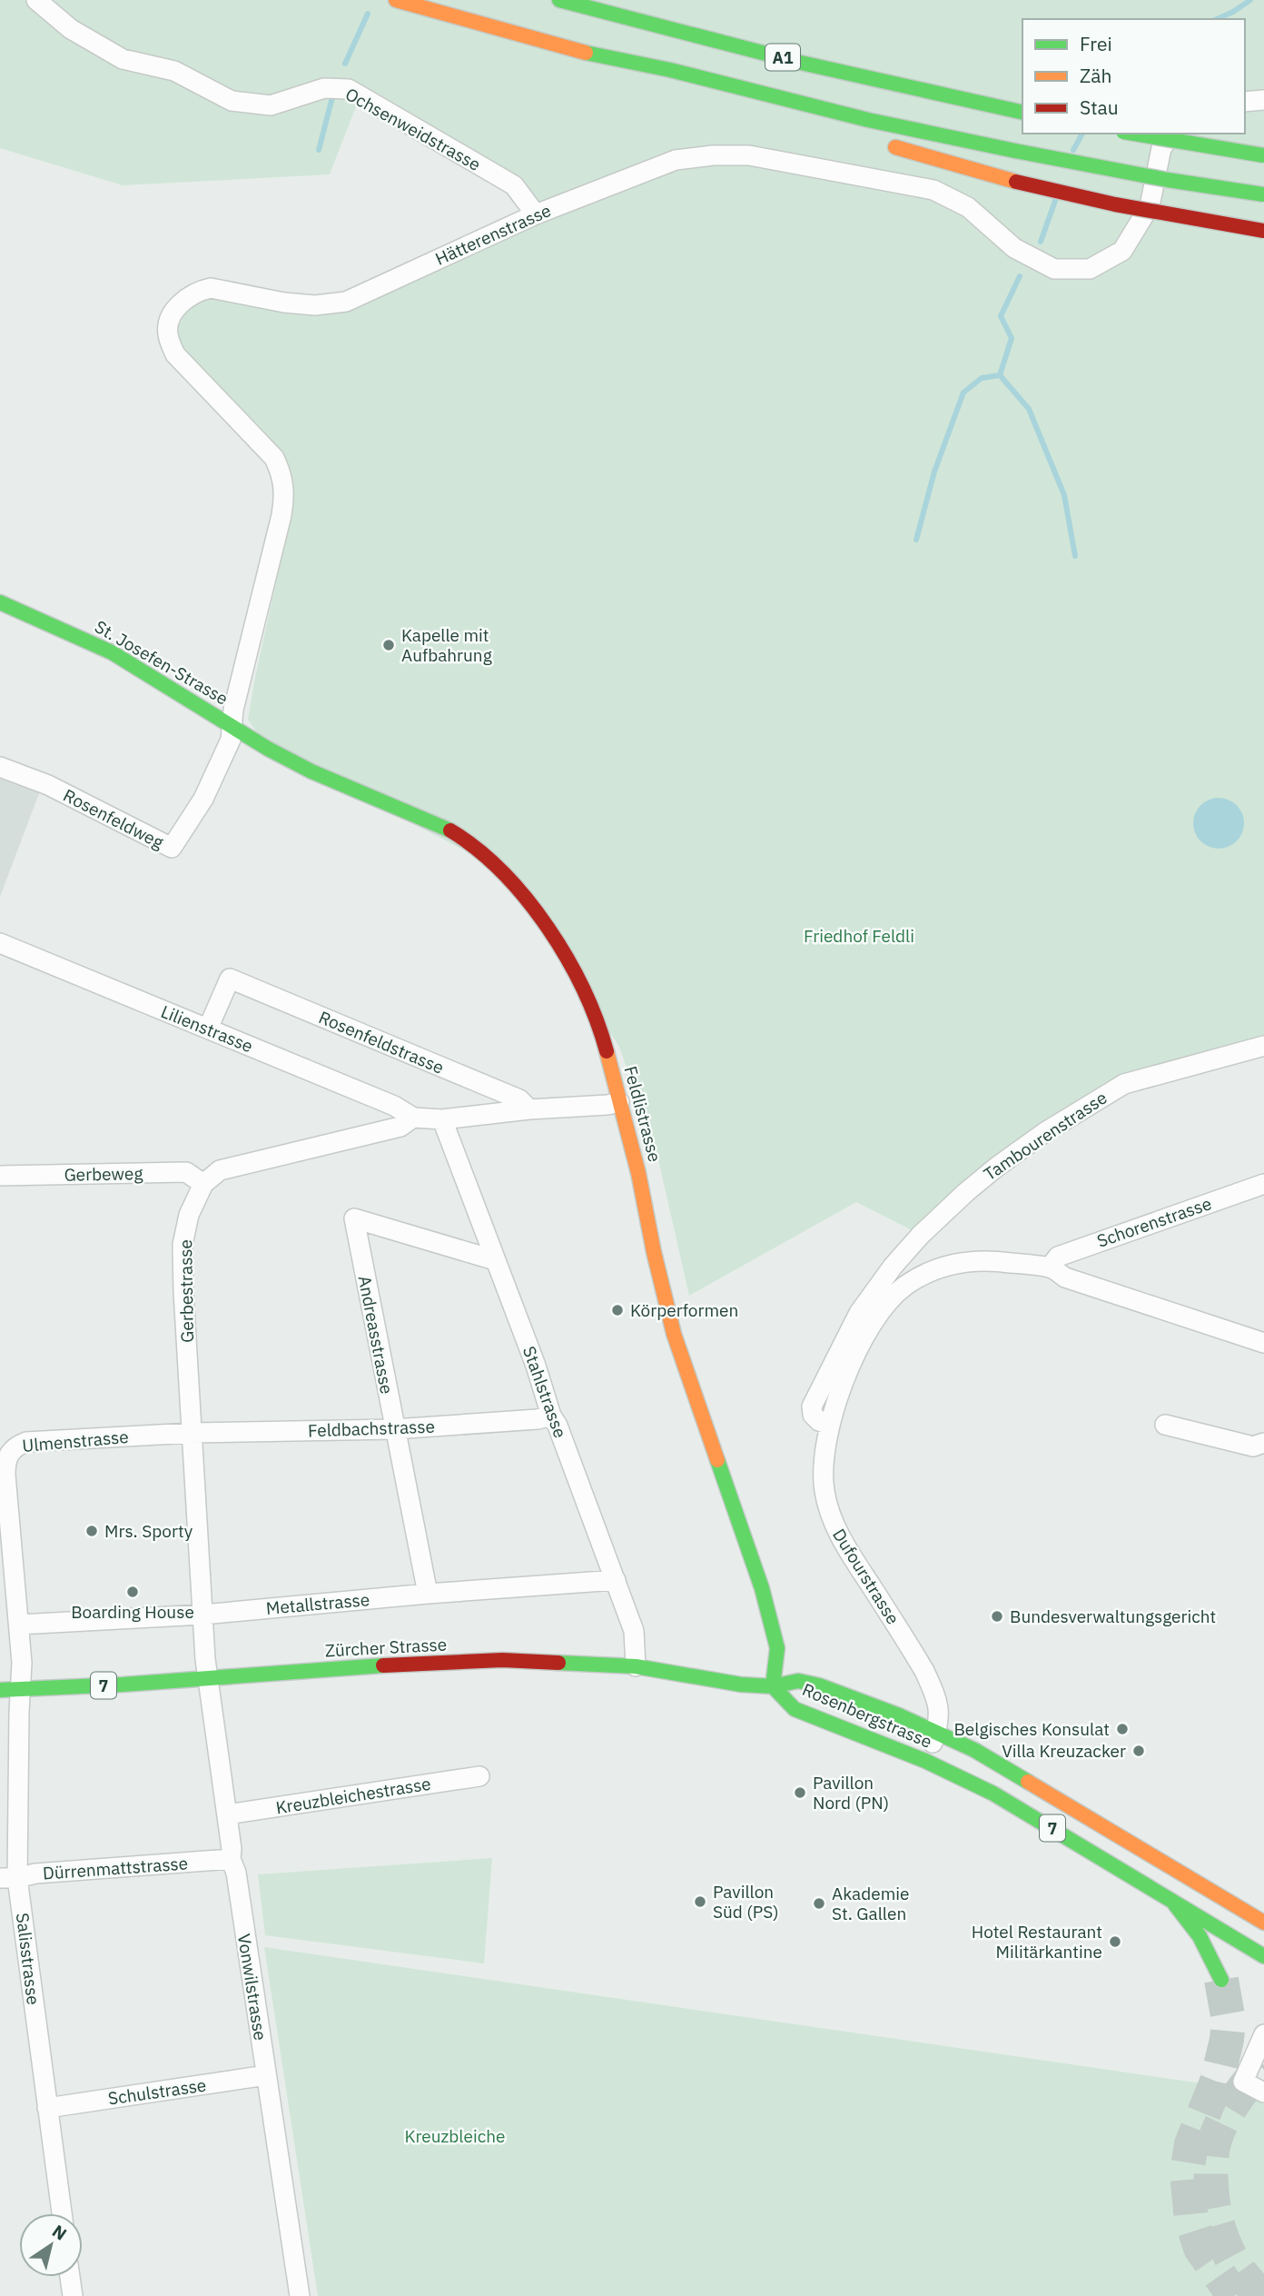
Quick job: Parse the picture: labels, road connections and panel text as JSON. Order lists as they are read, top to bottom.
{
  "streets": {
    "main road": [
      "A1",
      "St. Josefen-Strasse",
      "Feldlistrasse",
      "Zürcher Strasse",
      "7",
      "Rosenbergstrasse"
    ],
    "street": [
      "Ochsenweidstrasse",
      "Hätterenstrasse",
      "Rosenfeldweg",
      "Lilienstrasse",
      "Rosenfeldstrasse",
      "Tambourenstrasse",
      "Gerbeweg",
      "Schorenstrasse",
      "Gerbestrasse",
      "Andreasstrasse",
      "Stahlstrasse",
      "Feldbachstrasse",
      "Ulmenstrasse",
      "Dufourstrasse",
      "Metallstrasse",
      "Kreuzbleichestrasse",
      "Dürrenmattstrasse",
      "Salisstrasse",
      "Vonwilstrasse",
      "Schulstrasse"
    ]
  },
  "crossings": [
    ["Ochsenweidstrasse", "Hätterenstrasse"],
    ["Hätterenstrasse", "St. Josefen-Strasse"],
    ["Hätterenstrasse", "Rosenfeldweg"],
    ["Hätterenstrasse", "Feldlistrasse"],
    ["St. Josefen-Strasse", "Rosenfeldweg"],
    ["St. Josefen-Strasse", "Feldlistrasse"],
    ["Rosenfeldweg", "Feldlistrasse"],
    ["Lilienstrasse", "Rosenfeldstrasse"],
    ["Feldlistrasse", "Zürcher Strasse"],
    ["Feldlistrasse", "Rosenbergstrasse"],
    ["Tambourenstrasse", "Dufourstrasse"],
    ["Gerbeweg", "Gerbestrasse"],
    ["Schorenstrasse", "Dufourstrasse"],
    ["Gerbestrasse", "Feldbachstrasse"],
    ["Gerbestrasse", "Ulmenstrasse"],
    ["Gerbestrasse", "Metallstrasse"],
    ["Gerbestrasse", "Zürcher Strasse"],
    ["Gerbestrasse", "Vonwilstrasse"],
    ["Andreasstrasse", "Stahlstrasse"],
    ["Andreasstrasse", "Feldbachstrasse"],
    ["Andreasstrasse", "Metallstrasse"],
    ["Stahlstrasse", "Feldbachstrasse"],
    ["Stahlstrasse", "Metallstrasse"],
    ["Stahlstrasse", "Zürcher Strasse"],
    ["Feldbachstrasse", "Ulmenstrasse"],
    ["Ulmenstrasse", "Metallstrasse"],
    ["Ulmenstrasse", "Zürcher Strasse"],
    ["Ulmenstrasse", "Salisstrasse"],
    ["Dufourstrasse", "Rosenbergstrasse"],
    ["Zürcher Strasse", "Rosenbergstrasse"],
    ["Zürcher Strasse", "Salisstrasse"],
    ["Zürcher Strasse", "Vonwilstrasse"],
    ["Kreuzbleichestrasse", "Vonwilstrasse"],
    ["Dürrenmattstrasse", "Salisstrasse"],
    ["Dürrenmattstrasse", "Vonwilstrasse"],
    ["Salisstrasse", "Schulstrasse"],
    ["Vonwilstrasse", "Schulstrasse"]
  ],
  "parks": ["Friedhof Feldli", "Kreuzbleiche"],
  "places": [
    "Kapelle mit Aufbahrung",
    "Körperformen",
    "Mrs. Sporty",
    "Boarding House",
    "Bundesverwaltungsgericht",
    "Belgisches Konsulat",
    "Villa Kreuzacker",
    "Pavillon Nord (PN)",
    "Pavillon Süd (PS)",
    "Akademie St. Gallen",
    "Hotel Restaurant Militärkantine"
  ],
  "legend": ["Frei", "Zäh", "Stau"],
  "north": "top right"
}
